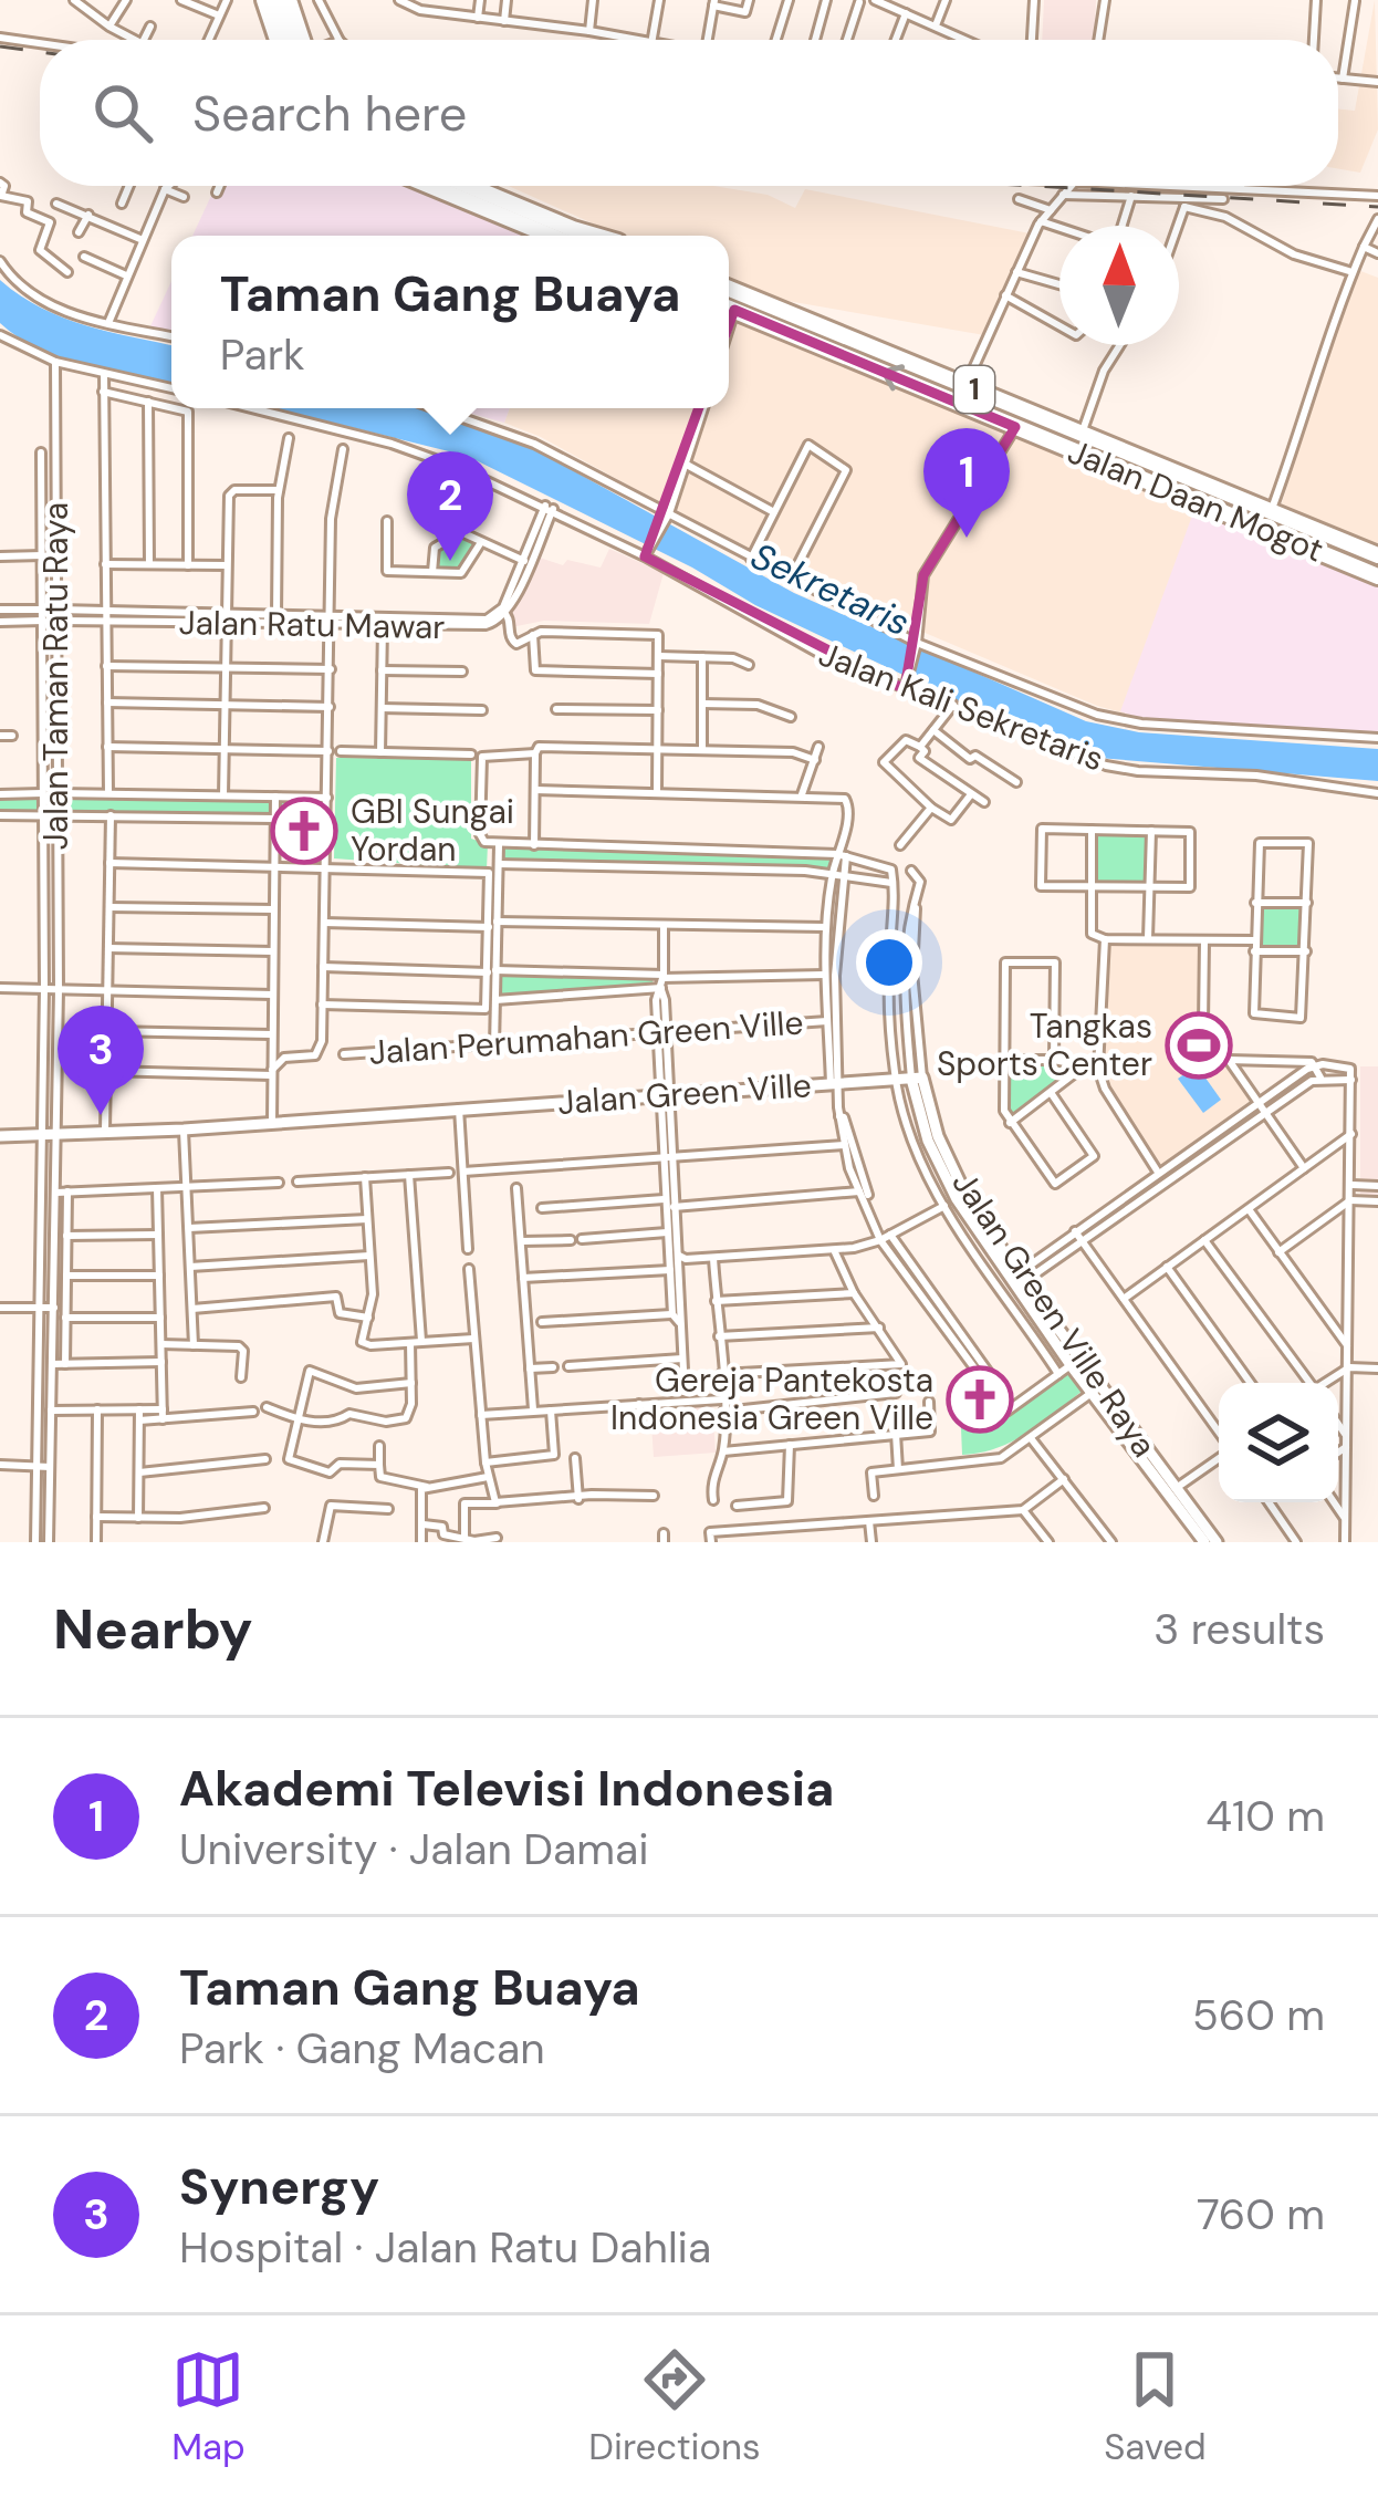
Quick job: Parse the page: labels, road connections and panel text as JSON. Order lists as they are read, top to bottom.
{
  "streets": {
    "highway": ["1", "Jalan Daan Mogot"],
    "street": [
      "Jalan Ratu Mawar",
      "Jalan Taman Ratu Raya",
      "Jalan Kali Sekretaris",
      "Jalan Perumahan Green Ville",
      "Jalan Green Ville",
      "Jalan Green Ville Raya"
    ]
  },
  "crossings": [
    ["Jalan Ratu Mawar", "Jalan Taman Ratu Raya"],
    ["Jalan Taman Ratu Raya", "Jalan Green Ville"],
    ["Jalan Perumahan Green Ville", "Jalan Green Ville"],
    ["Jalan Green Ville", "Jalan Green Ville Raya"]
  ],
  "water": ["Sekretaris"],
  "places": {
    "church": ["GBI Sungai Yordan", "Gereja Pantekosta Indonesia Green Ville"],
    "sports": ["Tangkas Sports Center"]
  },
  "north": "top",
  "page": {
    "search": "Search here",
    "popup": ["Taman Gang Buaya", "Park"],
    "pins": ["1", "2", "3"],
    "heading": ["Nearby", "3 results"],
    "list": [
      {
        "mark": "1",
        "name": "Akademi Televisi Indonesia",
        "note": "University · Jalan Damai",
        "value": "410 m"
      },
      {
        "mark": "2",
        "name": "Taman Gang Buaya",
        "note": "Park · Gang Macan",
        "value": "560 m"
      },
      {
        "mark": "3",
        "name": "Synergy",
        "note": "Hospital · Jalan Ratu Dahlia",
        "value": "760 m"
      }
    ],
    "nav": ["Map", "Directions", "Saved"]
  }
}
